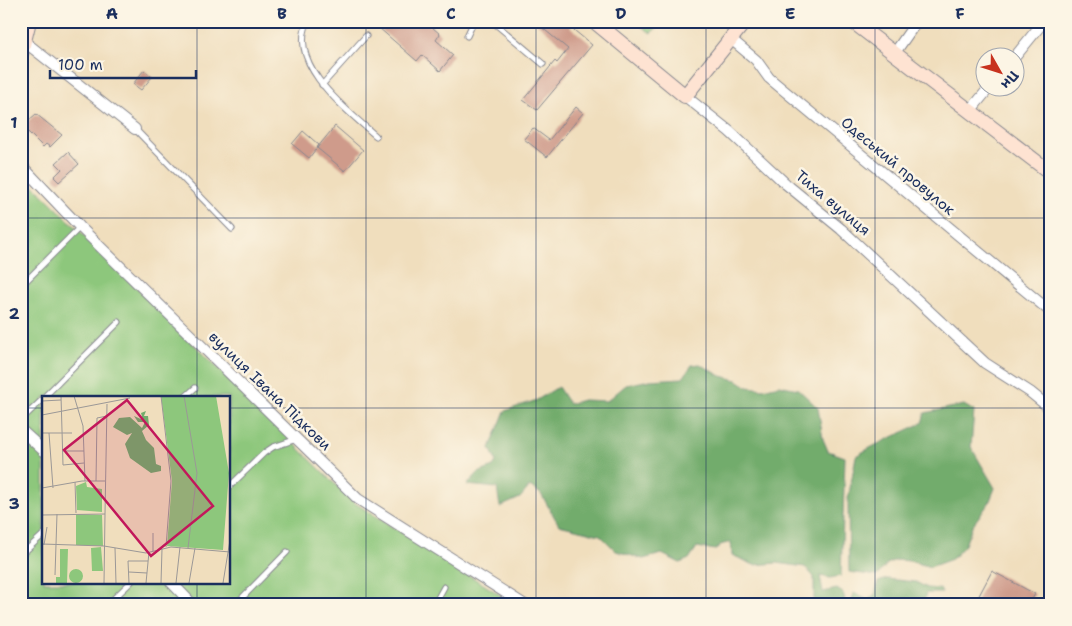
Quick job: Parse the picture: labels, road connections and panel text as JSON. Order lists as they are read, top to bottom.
{
  "streets": {
    "street": ["Одеський провулок", "Тиха вулиця", "вулиця Івана Підкови"]
  },
  "scale_bar": "100 m",
  "north": "bottom right",
  "grid": {
    "columns": [
      "A",
      "B",
      "C",
      "D",
      "E",
      "F"
    ],
    "rows": ["1", "2", "3"]
  }
}
